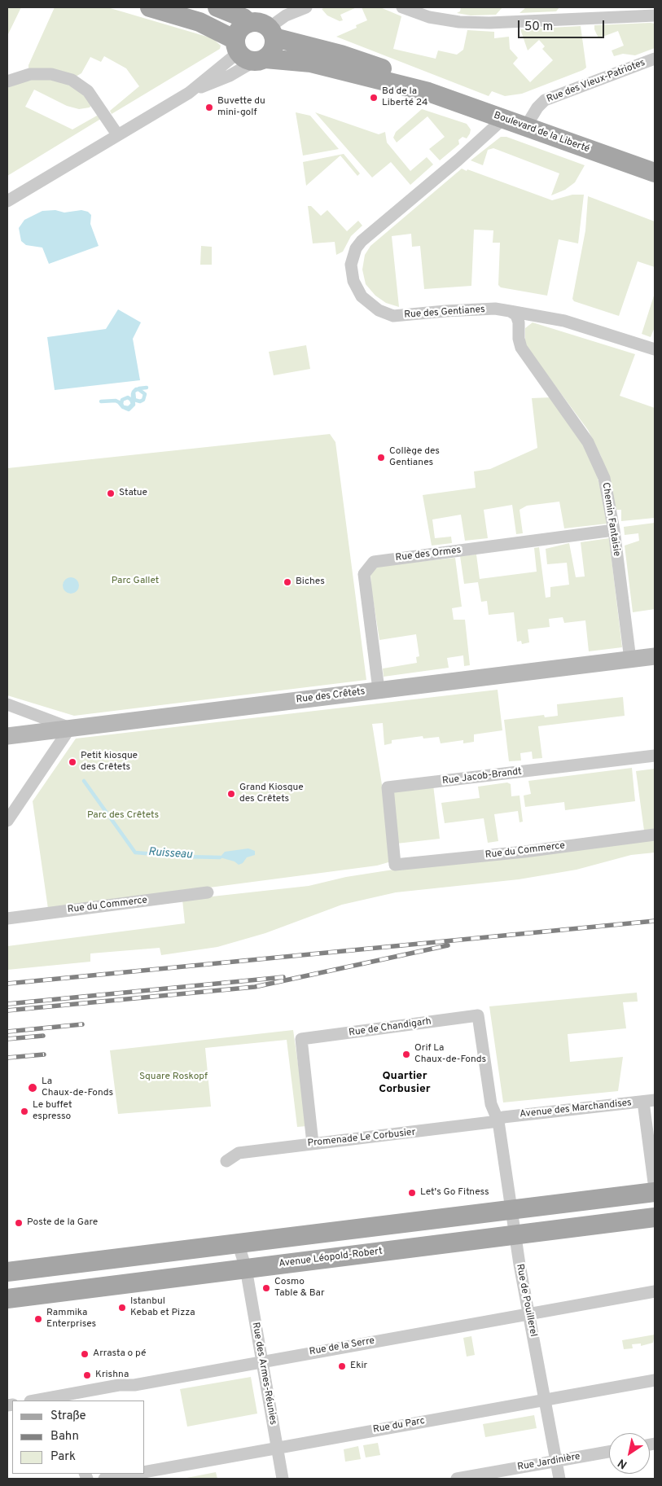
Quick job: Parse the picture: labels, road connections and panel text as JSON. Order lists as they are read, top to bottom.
{
  "streets": {
    "main road": ["Boulevard de la Liberté", "Avenue Léopold-Robert"],
    "street": [
      "Rue des Vieux-Patriotes",
      "Rue des Gentianes",
      "Chemin Fantaisie",
      "Rue des Ormes",
      "Rue des Crêtets",
      "Rue Jacob-Brandt",
      "Rue du Commerce",
      "Rue de Chandigarh",
      "Avenue des Marchandises",
      "Promenade Le Corbusier",
      "Rue de Pouillerel",
      "Rue de la Serre",
      "Rue des Armes-Réunies",
      "Rue du Parc",
      "Rue Jardinière"
    ]
  },
  "crossings": [
    ["Rue des Vieux-Patriotes", "Boulevard de la Liberté"],
    ["Boulevard de la Liberté", "Rue des Gentianes"],
    ["Rue des Gentianes", "Chemin Fantaisie"],
    ["Chemin Fantaisie", "Rue des Ormes"],
    ["Chemin Fantaisie", "Rue des Crêtets"],
    ["Rue des Ormes", "Rue des Crêtets"],
    ["Rue Jacob-Brandt", "Rue du Commerce"],
    ["Rue de Chandigarh", "Promenade Le Corbusier"],
    ["Rue de Chandigarh", "Rue de Pouillerel"],
    ["Avenue des Marchandises", "Promenade Le Corbusier"],
    ["Avenue des Marchandises", "Rue de Pouillerel"],
    ["Promenade Le Corbusier", "Rue de Pouillerel"],
    ["Avenue Léopold-Robert", "Rue de Pouillerel"],
    ["Avenue Léopold-Robert", "Rue des Armes-Réunies"],
    ["Rue de Pouillerel", "Rue de la Serre"],
    ["Rue de Pouillerel", "Rue du Parc"],
    ["Rue de Pouillerel", "Rue Jardinière"],
    ["Rue de la Serre", "Rue des Armes-Réunies"],
    ["Rue des Armes-Réunies", "Rue du Parc"]
  ],
  "districts": ["Quartier Corbusier"],
  "water": ["Ruisseau"],
  "parks": ["Parc Gallet", "Parc des Crêtets", "Square Roskopf"],
  "places": [
    "Bd de la Liberté 24",
    "Buvette du mini-golf",
    "Collège des Gentianes",
    "Statue",
    "Biches",
    "Petit kiosque des Crêtets",
    "Grand Kiosque des Crêtets",
    "Orif La Chaux-de-Fonds",
    "La Chaux-de-Fonds",
    "Le buffet espresso",
    "Let's Go Fitness",
    "Poste de la Gare",
    "Cosmo Table & Bar",
    "Istanbul Kebab et Pizza",
    "Rammika Enterprises",
    "Arrasta o pé",
    "Ekir",
    "Krishna"
  ],
  "legend": ["Straße", "Bahn", "Park"],
  "scale_bar": "50 m",
  "north": "bottom left"
}
